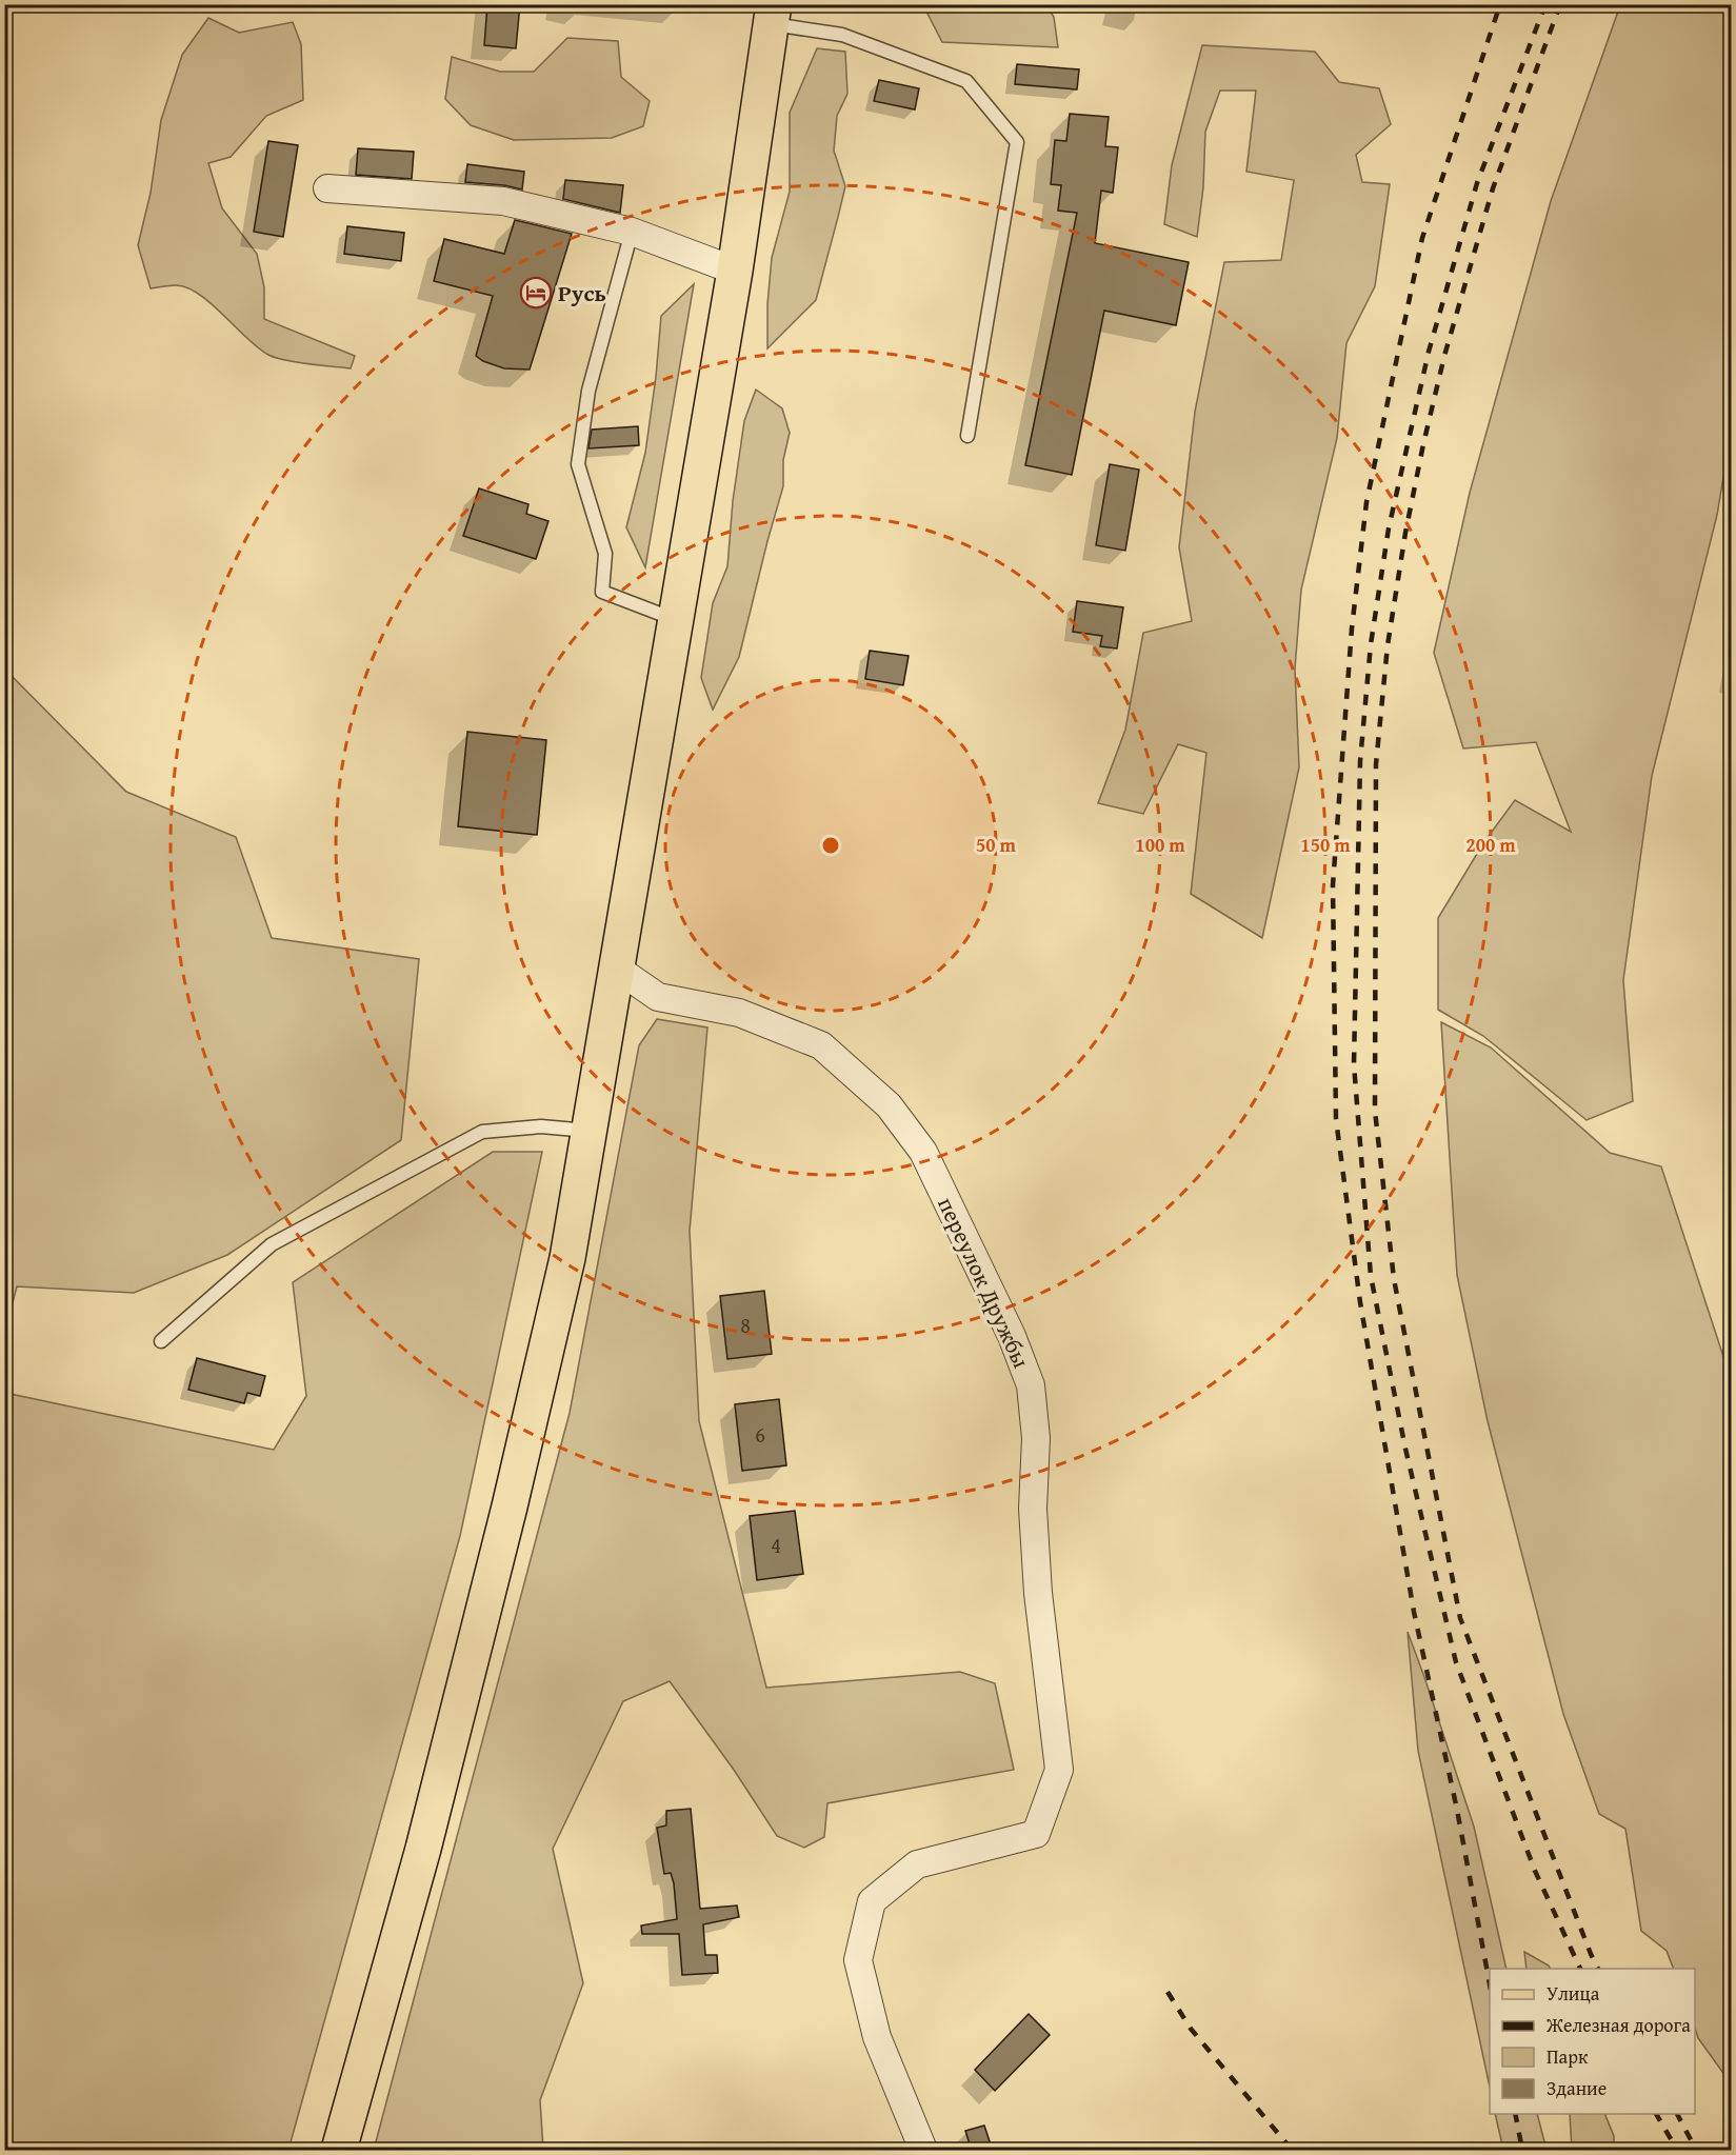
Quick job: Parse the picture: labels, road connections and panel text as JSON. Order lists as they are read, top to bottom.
{
  "streets": {
    "street": ["переулок Дружбы"]
  },
  "places": {
    "hotel": ["Русь"]
  },
  "house_numbers": ["8", "6", "4"],
  "legend": [
    "Улица",
    "Железная дорога",
    "Парк",
    "Здание"
  ],
  "rings": [
    "50 m",
    "100 m",
    "150 m",
    "200 m"
  ]
}
